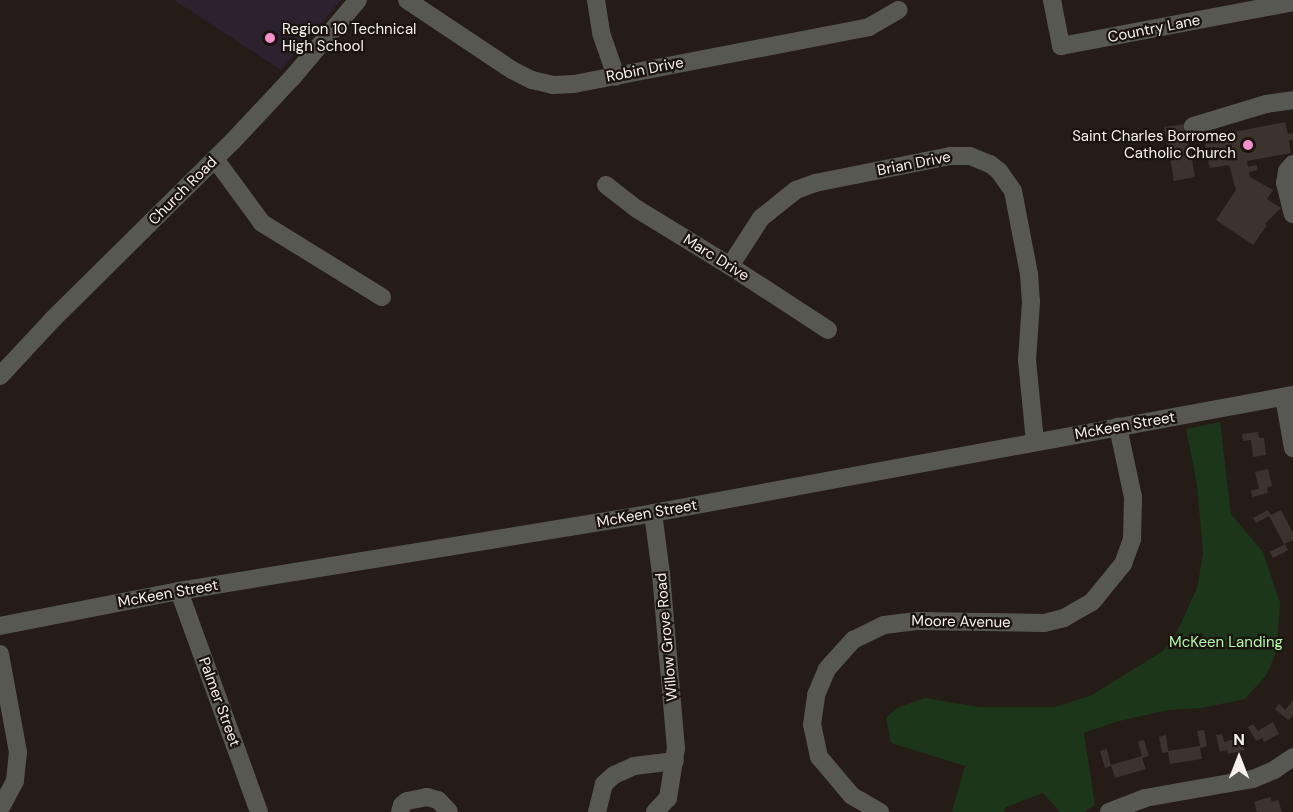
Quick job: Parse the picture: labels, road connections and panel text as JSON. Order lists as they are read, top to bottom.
{
  "streets": {
    "street": [
      "Country Lane",
      "Robin Drive",
      "Brian Drive",
      "Church Road",
      "Marc Drive",
      "McKeen Street",
      "Moore Avenue",
      "Willow Grove Road",
      "Palmer Street"
    ]
  },
  "crossings": [
    ["Brian Drive", "Marc Drive"],
    ["Brian Drive", "McKeen Street"],
    ["McKeen Street", "Moore Avenue"],
    ["McKeen Street", "Willow Grove Road"],
    ["McKeen Street", "Palmer Street"]
  ],
  "parks": ["McKeen Landing"],
  "places": ["Region 10 Technical High School", "Saint Charles Borromeo Catholic Church"],
  "north": "top"
}
